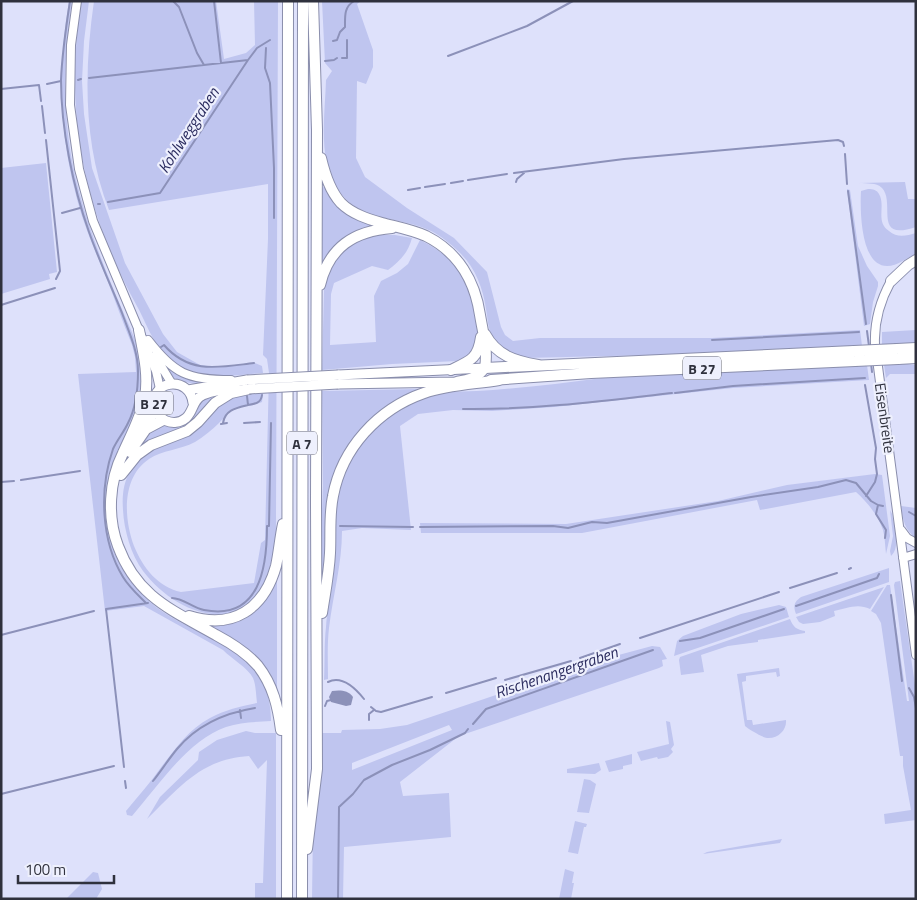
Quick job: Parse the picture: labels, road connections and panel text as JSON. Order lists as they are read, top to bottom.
{
  "streets": {
    "highway": ["B 27", "A 7"],
    "main road": ["Eisenbreite"]
  },
  "water": ["Kohlweggraben", "Rischenangergraben"],
  "scale_bar": "100 m"
}
